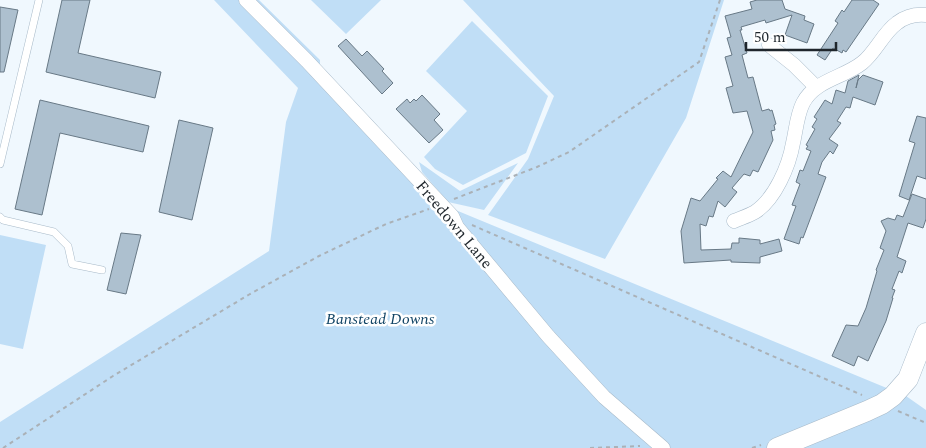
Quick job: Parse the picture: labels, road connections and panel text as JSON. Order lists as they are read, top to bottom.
{
  "streets": {
    "street": ["Freedown Lane"]
  },
  "parks": ["Banstead Downs"],
  "scale_bar": "50 m"
}
